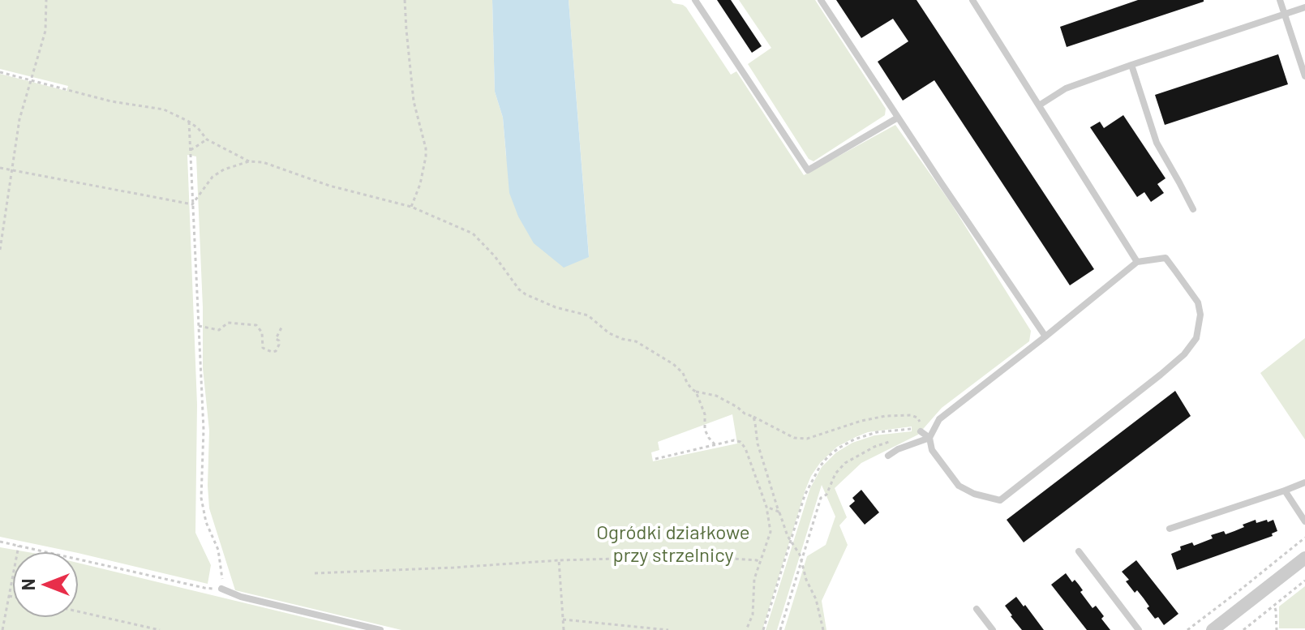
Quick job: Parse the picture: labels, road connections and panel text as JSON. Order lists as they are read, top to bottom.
{
  "parks": ["Ogródki działkowe przy strzelnicy"],
  "north": "left"
}
